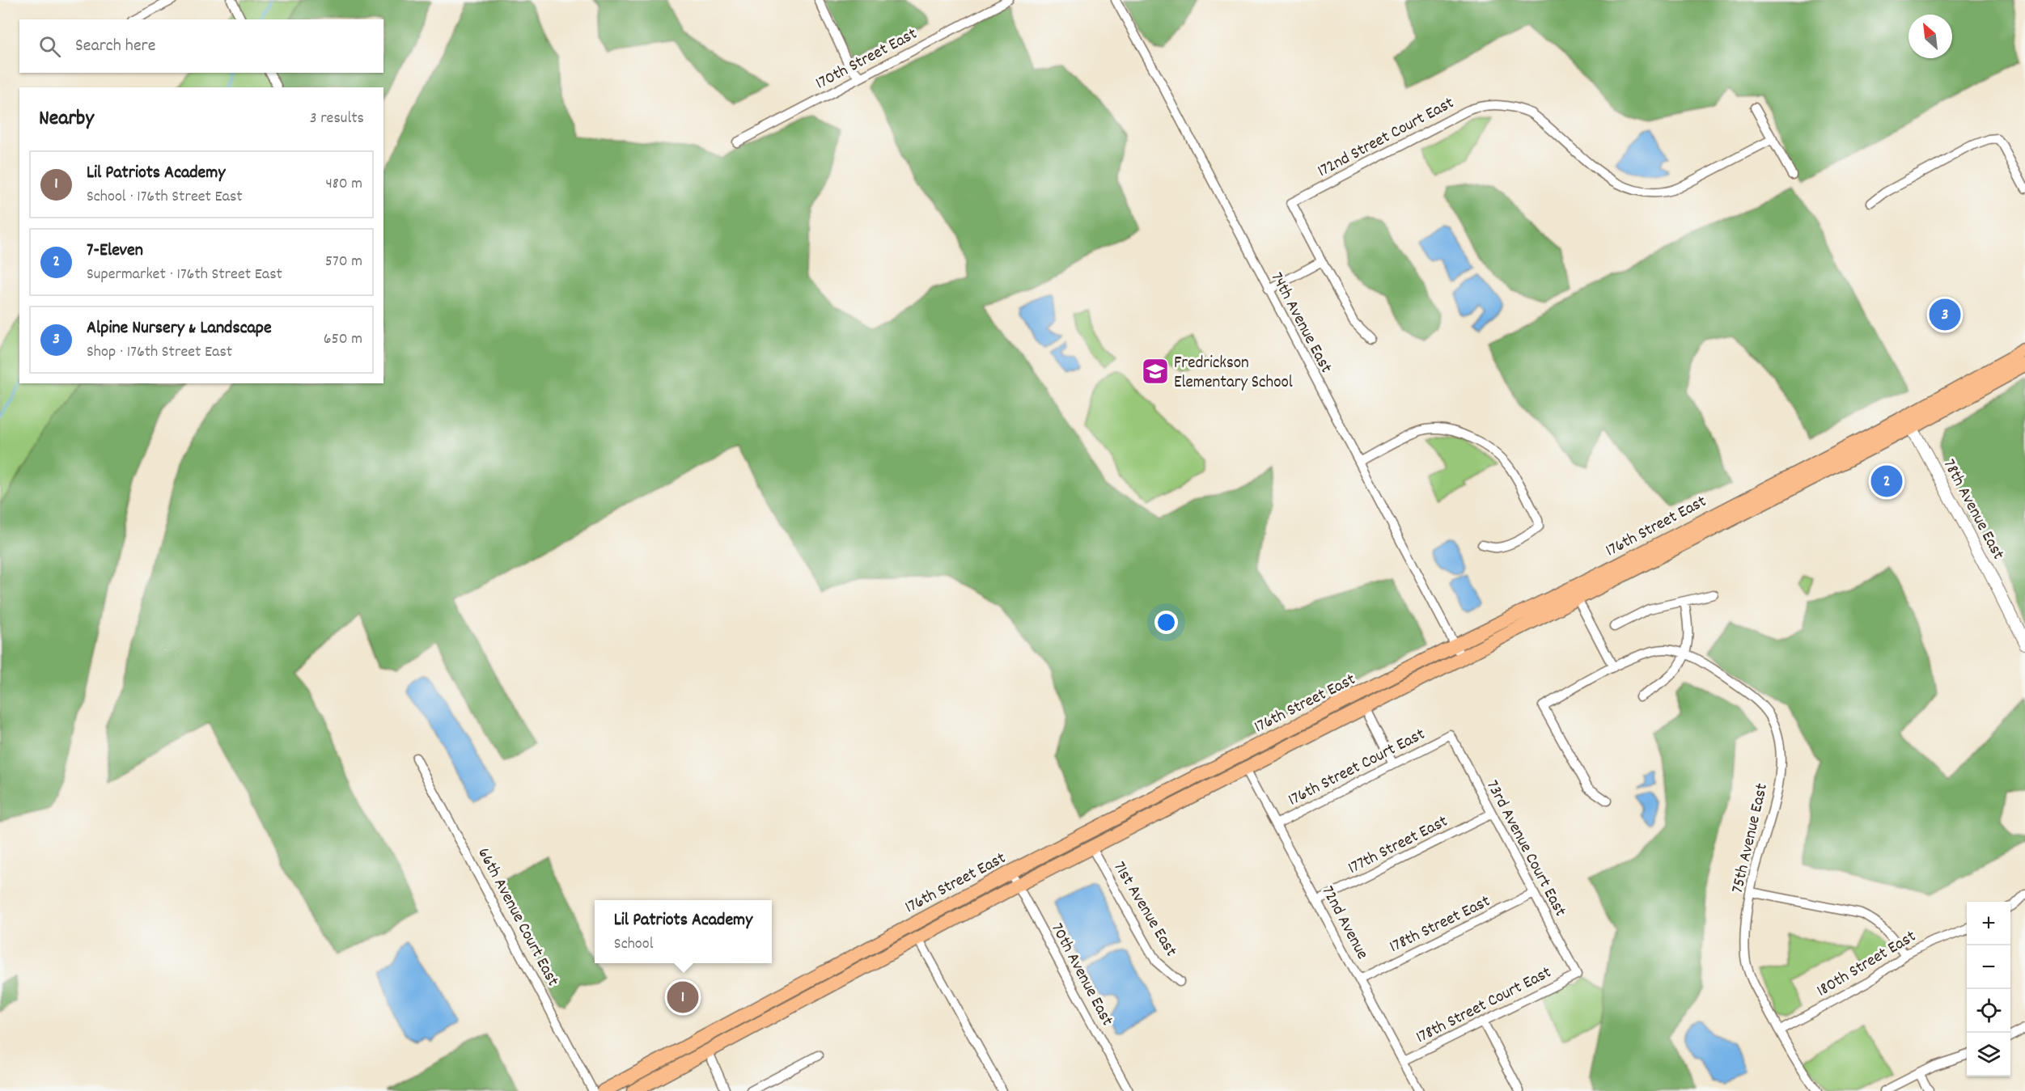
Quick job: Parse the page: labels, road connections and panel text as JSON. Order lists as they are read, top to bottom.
{
  "streets": {
    "main road": ["176th Street East"],
    "street": [
      "170th Street East",
      "172nd Street Court East",
      "74th Avenue East",
      "78th Avenue East",
      "176th Street Court East",
      "75th Avenue East",
      "177th Street East",
      "73rd Avenue Court East",
      "71st Avenue East",
      "66th Avenue Court East",
      "72nd Avenue",
      "178th Street East",
      "180th Street East",
      "70th Avenue East",
      "178th Street Court East"
    ]
  },
  "crossings": [
    ["74th Avenue East", "176th Street East"],
    ["78th Avenue East", "176th Street East"],
    ["176th Street East", "71st Avenue East"],
    ["176th Street East", "72nd Avenue"],
    ["176th Street East", "70th Avenue East"],
    ["176th Street Court East", "73rd Avenue Court East"],
    ["176th Street Court East", "72nd Avenue"],
    ["75th Avenue East", "180th Street East"],
    ["177th Street East", "73rd Avenue Court East"],
    ["177th Street East", "72nd Avenue"],
    ["73rd Avenue Court East", "178th Street East"],
    ["73rd Avenue Court East", "178th Street Court East"],
    ["72nd Avenue", "178th Street East"],
    ["72nd Avenue", "178th Street Court East"]
  ],
  "places": {
    "school or university": ["Fredrickson Elementary School"]
  },
  "north": "top left",
  "page": {
    "search": "Search here",
    "heading": ["Nearby", "3 results"],
    "list": [
      {
        "mark": "1",
        "name": "Lil Patriots Academy",
        "note": "School · 176th Street East",
        "value": "480 m"
      },
      {
        "mark": "2",
        "name": "7-Eleven",
        "note": "Supermarket · 176th Street East",
        "value": "570 m"
      },
      {
        "mark": "3",
        "name": "Alpine Nursery & Landscape",
        "note": "Shop · 176th Street East",
        "value": "650 m"
      }
    ],
    "pins": ["3", "2", "1"],
    "popup": ["Lil Patriots Academy", "School"],
    "map_buttons": ["+", "−"]
  }
}
